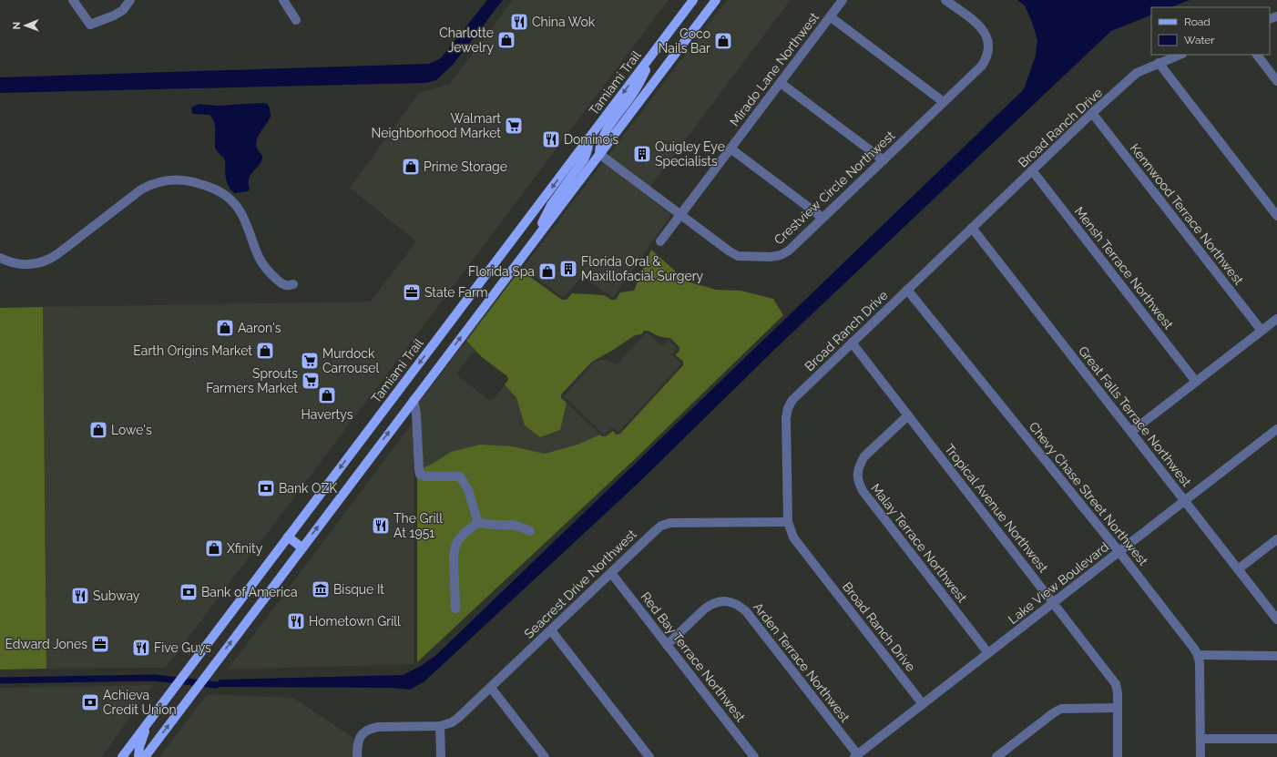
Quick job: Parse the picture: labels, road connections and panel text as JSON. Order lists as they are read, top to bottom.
{
  "streets": {
    "main road": ["Tamiami Trail"],
    "street": [
      "Mirado Lane Northwest",
      "Broad Ranch Drive",
      "Crestview Circle Northwest",
      "Kennwood Terrace Northwest",
      "Mensh Terrace Northwest",
      "Great Falls Terrace Northwest",
      "Chevy Chase Street Northwest",
      "Tropical Avenue Northwest",
      "Malay Terrace Northwest",
      "Lake View Boulevard",
      "Seacrest Drive Northwest",
      "Red Bay Terrace Northwest",
      "Arden Terrace Northwest"
    ]
  },
  "crossings": [
    ["Mirado Lane Northwest", "Crestview Circle Northwest"],
    ["Broad Ranch Drive", "Kennwood Terrace Northwest"],
    ["Broad Ranch Drive", "Mensh Terrace Northwest"],
    ["Broad Ranch Drive", "Great Falls Terrace Northwest"],
    ["Broad Ranch Drive", "Chevy Chase Street Northwest"],
    ["Broad Ranch Drive", "Tropical Avenue Northwest"],
    ["Broad Ranch Drive", "Lake View Boulevard"],
    ["Broad Ranch Drive", "Seacrest Drive Northwest"],
    ["Great Falls Terrace Northwest", "Lake View Boulevard"],
    ["Chevy Chase Street Northwest", "Lake View Boulevard"],
    ["Tropical Avenue Northwest", "Malay Terrace Northwest"],
    ["Tropical Avenue Northwest", "Lake View Boulevard"],
    ["Malay Terrace Northwest", "Lake View Boulevard"],
    ["Lake View Boulevard", "Arden Terrace Northwest"],
    ["Seacrest Drive Northwest", "Red Bay Terrace Northwest"],
    ["Red Bay Terrace Northwest", "Arden Terrace Northwest"]
  ],
  "places": {
    "restaurant": [
      "China Wok",
      "Domino's",
      "The Grill At 1951",
      "Subway",
      "Hometown Grill",
      "Five Guys"
    ],
    "shop": [
      "Charlotte Jewelry",
      "Coco Nails Bar",
      "Prime Storage",
      "Florida Spa",
      "Aaron's",
      "Earth Origins Market",
      "Havertys",
      "Lowe's",
      "Xfinity"
    ],
    "supermarket": ["Walmart Neighborhood Market", "Murdock Carrousel", "Sprouts Farmers Market"],
    "building": ["Quigley Eye Specialists", "Florida Oral & Maxillofacial Surgery"],
    "office": ["State Farm", "Edward Jones"],
    "bank": ["Bank OZK", "Bank of America", "Achieva Credit Union"],
    "museum": ["Bisque It"]
  },
  "legend": ["Road", "Water"],
  "north": "left"
}
